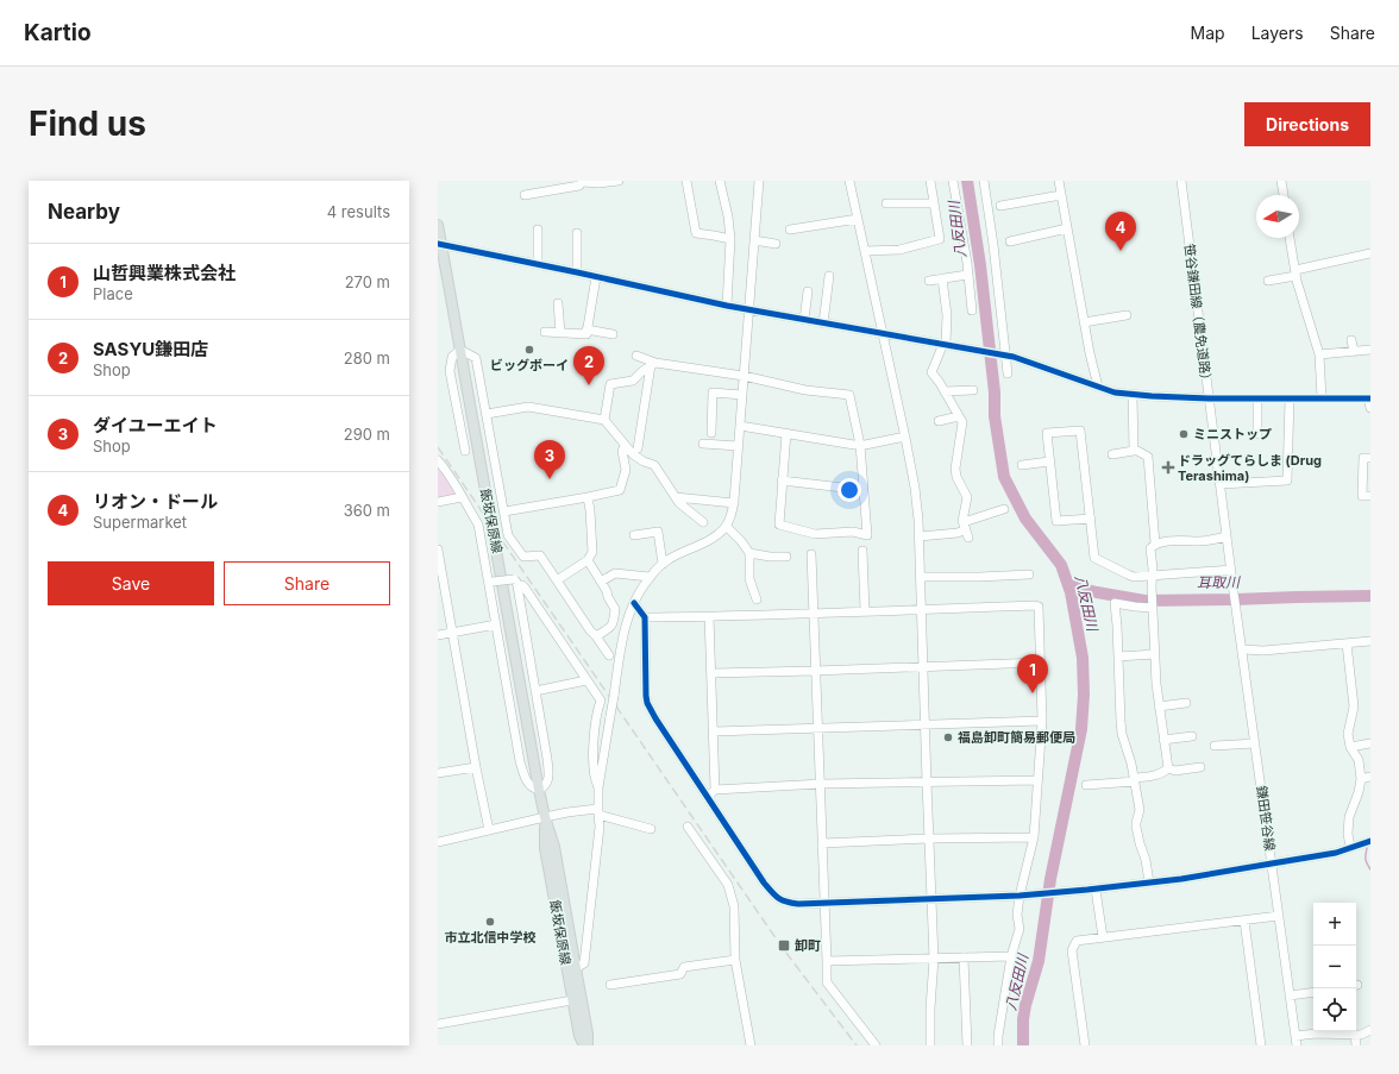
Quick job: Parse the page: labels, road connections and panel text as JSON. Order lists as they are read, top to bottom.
{
  "streets": {
    "main road": ["飯坂保原線"],
    "street": ["笹谷鎌田線（農免道路）", "鎌田笹谷線"]
  },
  "crossings": [
    ["笹谷鎌田線（農免道路）", "鎌田笹谷線"]
  ],
  "water": ["八反田川", "耳取川"],
  "places": {
    "other": [
      "ビッグボーイ",
      "ミニストップ",
      "福島卸町簡易郵便局",
      "市立北信中学校"
    ],
    "health": ["ドラッグてらしま (Drug Terashima)"],
    "transit": ["卸町"]
  },
  "north": "left",
  "page": {
    "header": "Kartio",
    "nav": ["Map", "Layers", "Share"],
    "buttons": [
      "Directions",
      ["Save", "Share"]
    ],
    "title": "Find us",
    "heading": ["Nearby", "4 results"],
    "pins": [
      "4",
      "2",
      "3",
      "1"
    ],
    "list": [
      {
        "mark": "1",
        "name": "山哲興業株式会社",
        "note": "Place",
        "value": "270 m"
      },
      {
        "mark": "2",
        "name": "SASYU鎌田店",
        "note": "Shop",
        "value": "280 m"
      },
      {
        "mark": "3",
        "name": "ダイユーエイト",
        "note": "Shop",
        "value": "290 m"
      },
      {
        "mark": "4",
        "name": "リオン・ドール",
        "note": "Supermarket",
        "value": "360 m"
      }
    ],
    "map_buttons": ["+", "−"]
  }
}
